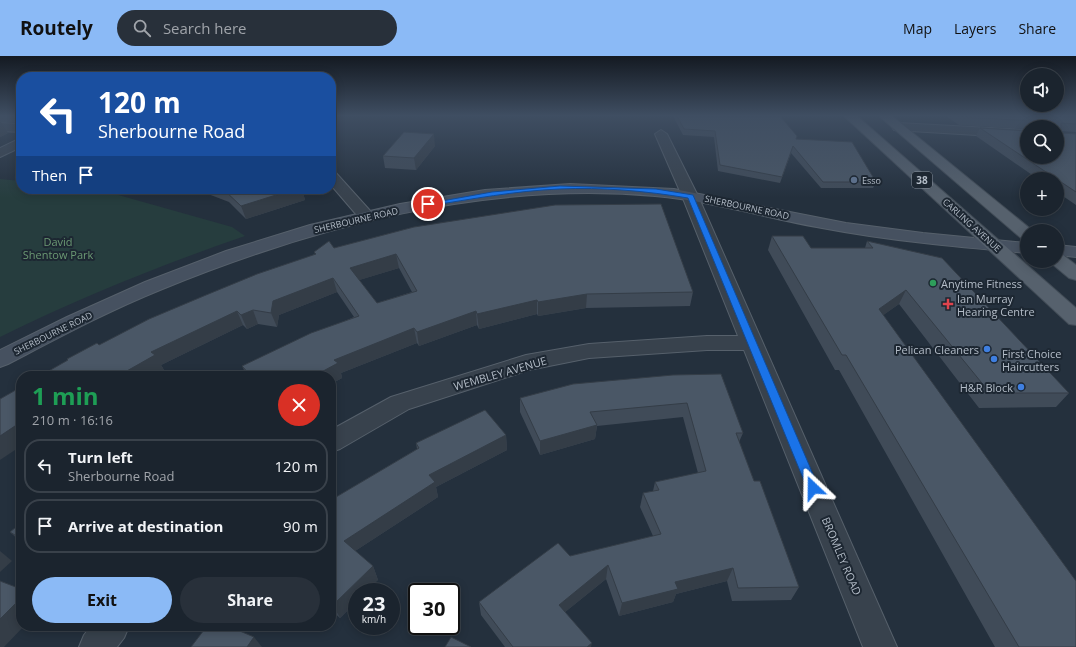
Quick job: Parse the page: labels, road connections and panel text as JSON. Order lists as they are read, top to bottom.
{
  "streets": {
    "main road": ["38", "CARLING AVENUE"],
    "street": ["SHERBOURNE ROAD", "WEMBLEY AVENUE", "BROMLEY ROAD"]
  },
  "crossings": [
    ["SHERBOURNE ROAD", "CARLING AVENUE"],
    ["SHERBOURNE ROAD", "BROMLEY ROAD"],
    ["WEMBLEY AVENUE", "BROMLEY ROAD"]
  ],
  "parks": ["David Shentow Park"],
  "places": {
    "other": [
      "Esso",
      "Anytime Fitness",
      "Pelican Cleaners",
      "First Choice Haircutters",
      "H&R Block"
    ],
    "health": ["Ian Murray Hearing Centre"]
  },
  "page": {
    "header": "Routely",
    "search": "Search here",
    "nav": ["Map", "Layers", "Share"],
    "map_buttons": ["+", "−"],
    "turn": ["120 m", "Sherbourne Road"],
    "then": "Then",
    "heading": ["1 min", "210 m · 16:16"],
    "list": [
      {
        "name": "Turn left",
        "note": "Sherbourne Road",
        "value": "120 m"
      },
      {
        "name": "Arrive at destination",
        "value": "90 m"
      }
    ],
    "buttons": ["Exit", "Share"],
    "speed": "23 km/h",
    "limit": "30"
  }
}
